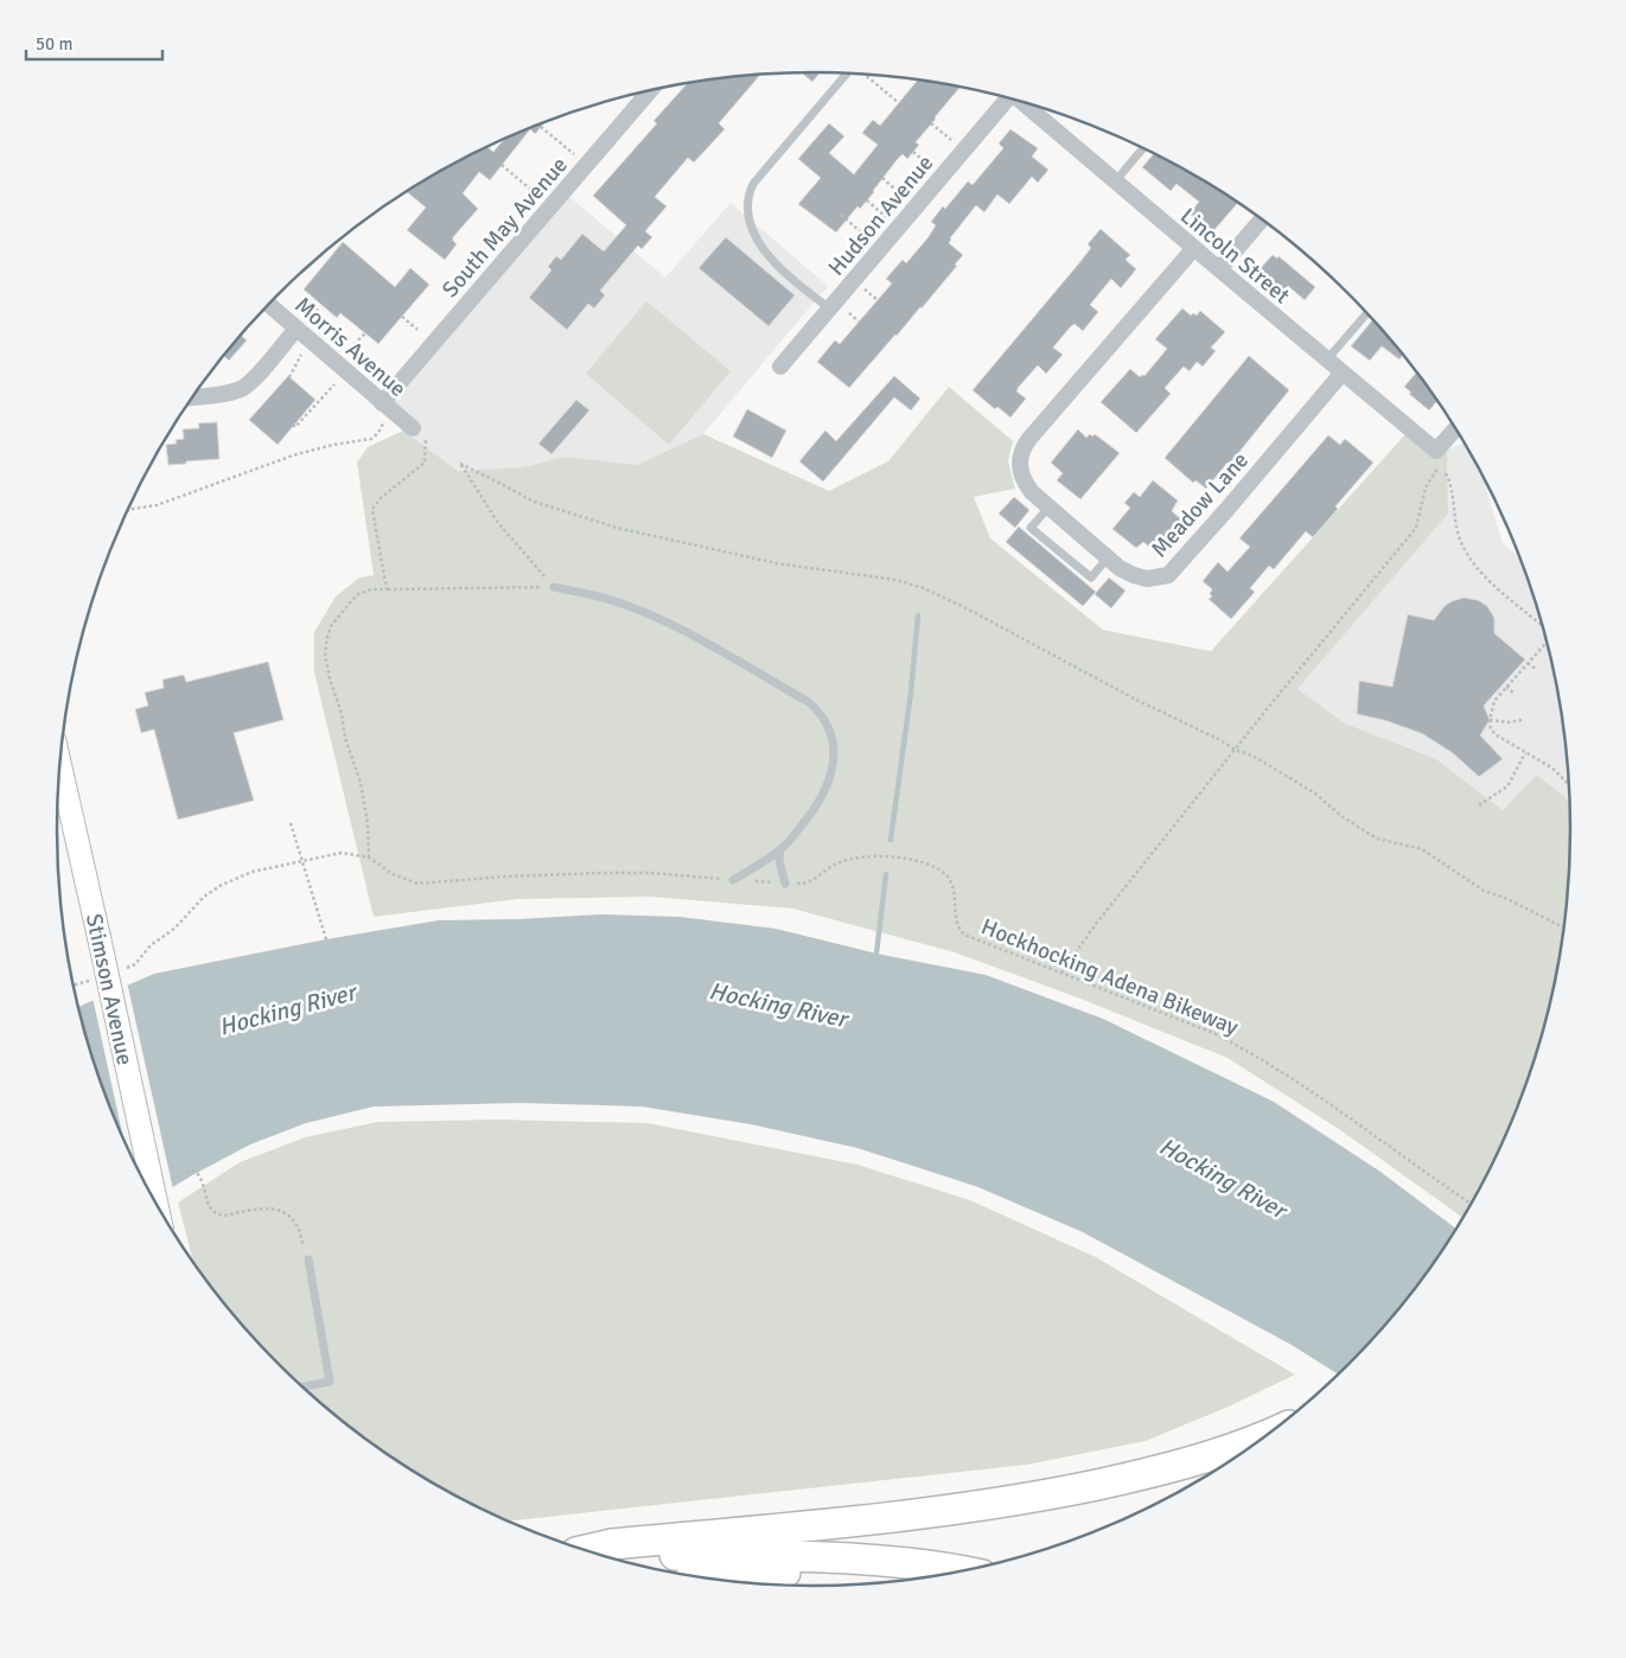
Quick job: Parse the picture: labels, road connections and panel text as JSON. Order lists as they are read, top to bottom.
{
  "streets": {
    "main road": ["Stimson Avenue"],
    "street": [
      "Hudson Avenue",
      "South May Avenue",
      "Lincoln Street",
      "Morris Avenue",
      "Meadow Lane"
    ],
    "path": ["Hockhocking Adena Bikeway"]
  },
  "crossings": [
    ["South May Avenue", "Morris Avenue"],
    ["Lincoln Street", "Meadow Lane"]
  ],
  "water": ["Hocking River"],
  "scale_bar": "50 m"
}
